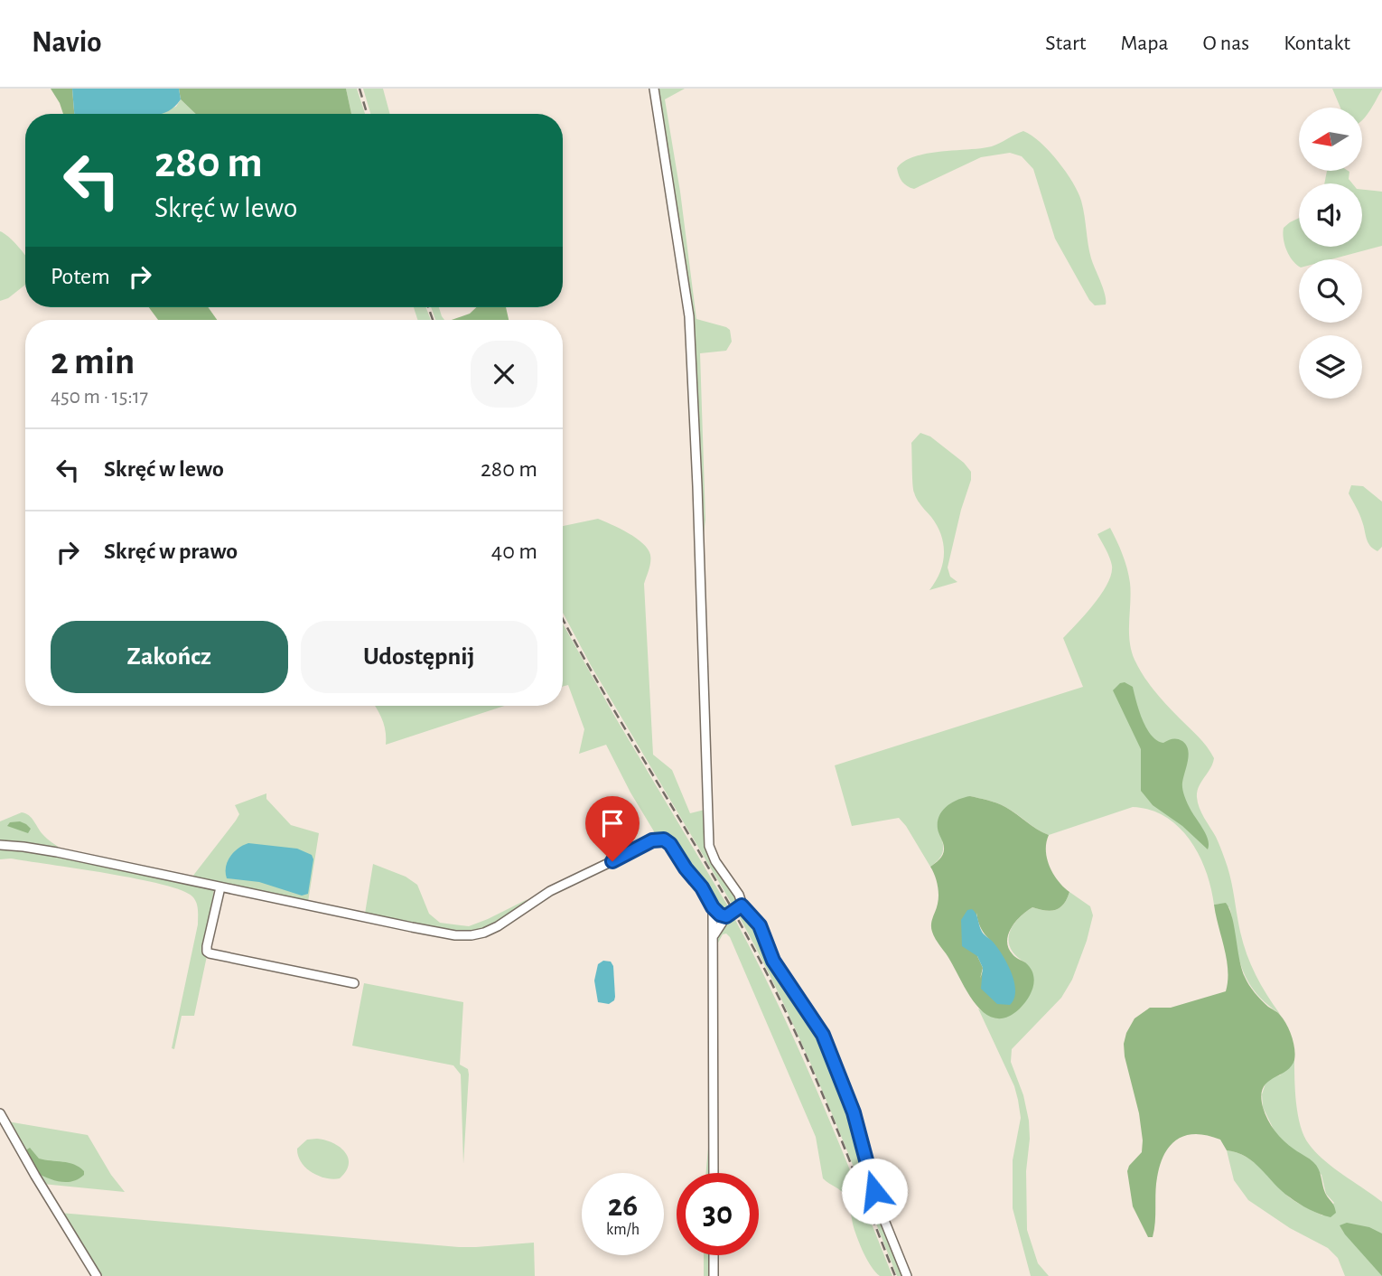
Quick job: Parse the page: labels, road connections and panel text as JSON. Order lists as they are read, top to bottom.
{
  "north": "left",
  "page": {
    "header": "Navio",
    "nav": [
      "Start",
      "Mapa",
      "O nas",
      "Kontakt"
    ],
    "turn": ["280 m", "Skręć w lewo"],
    "then": "Potem",
    "heading": ["2 min", "450 m · 15:17"],
    "list": [
      {
        "name": "Skręć w lewo",
        "value": "280 m"
      },
      {
        "name": "Skręć w prawo",
        "value": "40 m"
      }
    ],
    "buttons": ["Zakończ", "Udostępnij"],
    "speed": "26 km/h",
    "limit": "30"
  }
}
